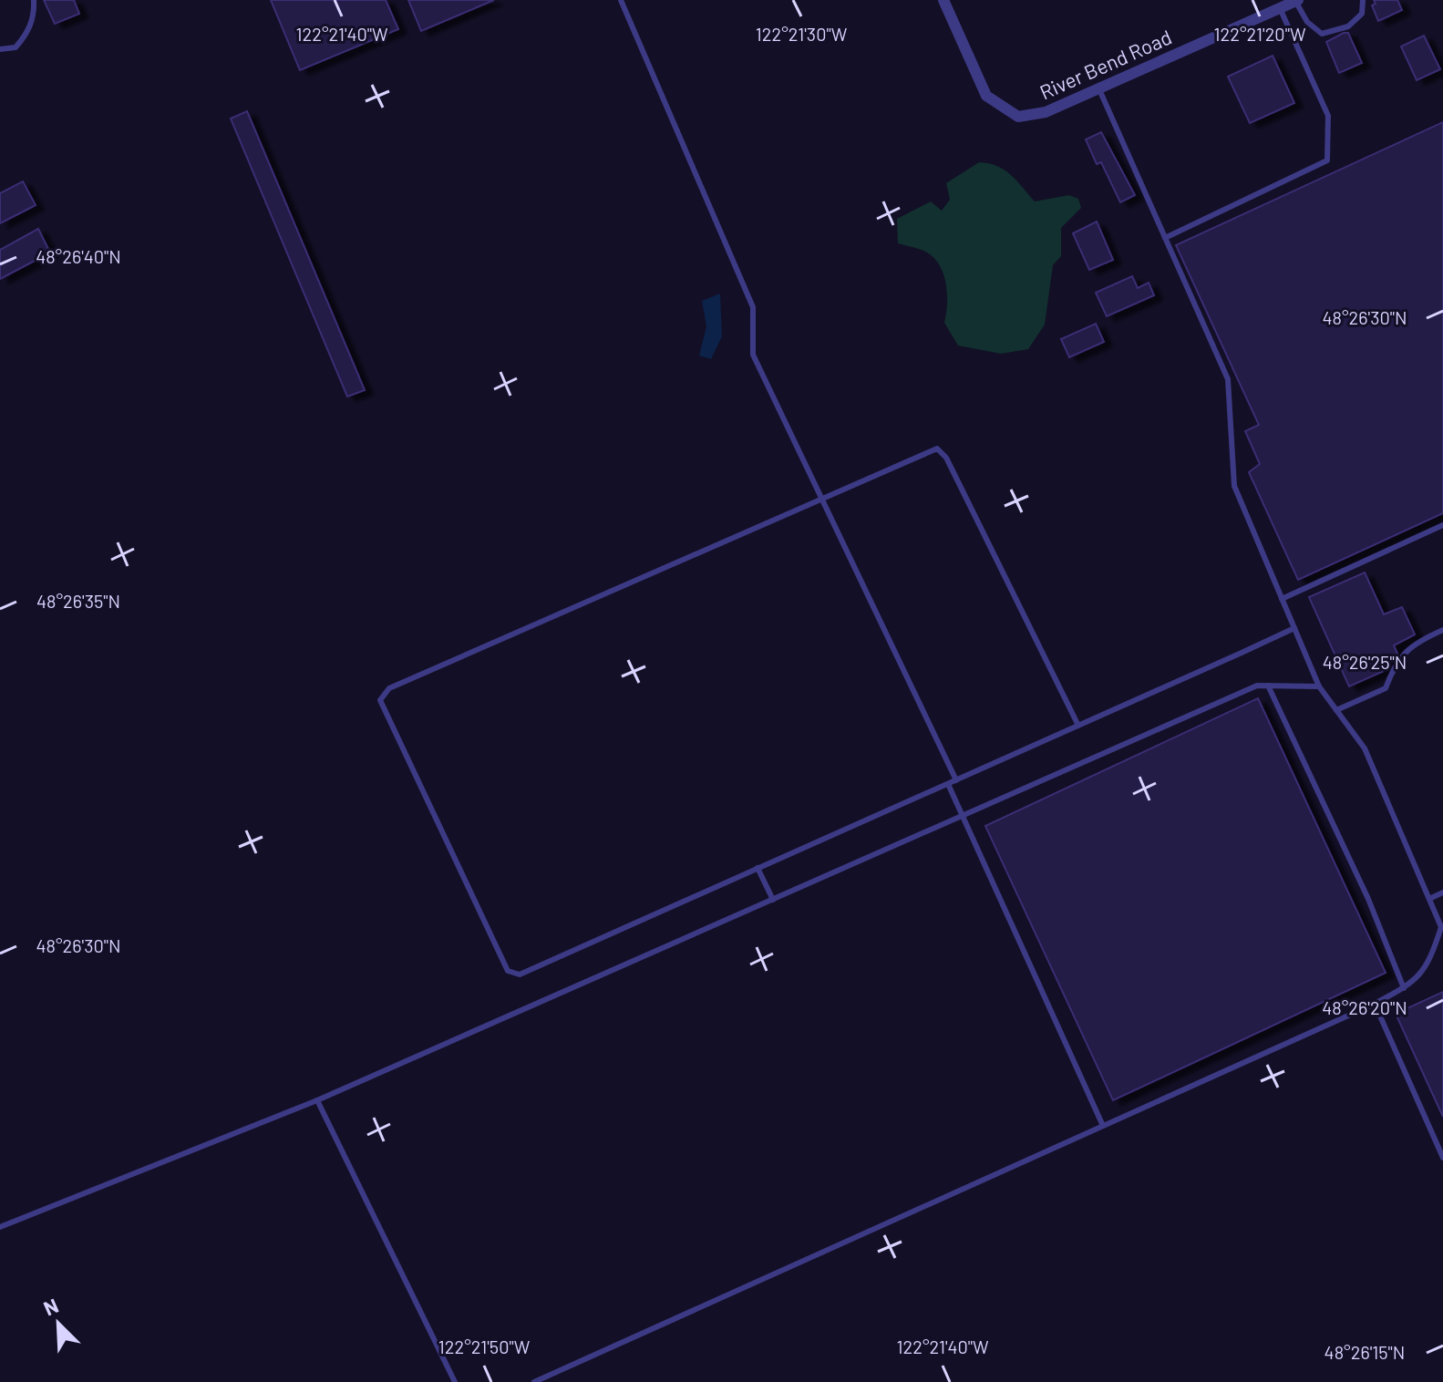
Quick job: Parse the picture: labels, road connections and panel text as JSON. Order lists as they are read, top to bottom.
{
  "streets": {
    "street": ["River Bend Road"]
  },
  "north": "top left",
  "coordinates": [
    "122°21'40\"W",
    "122°21'30\"W",
    "122°21'20\"W",
    "48°26'40\"N",
    "48°26'30\"N",
    "48°26'35\"N",
    "48°26'25\"N",
    "48°26'20\"N",
    "122°21'50\"W",
    "48°26'15\"N"
  ]
}
